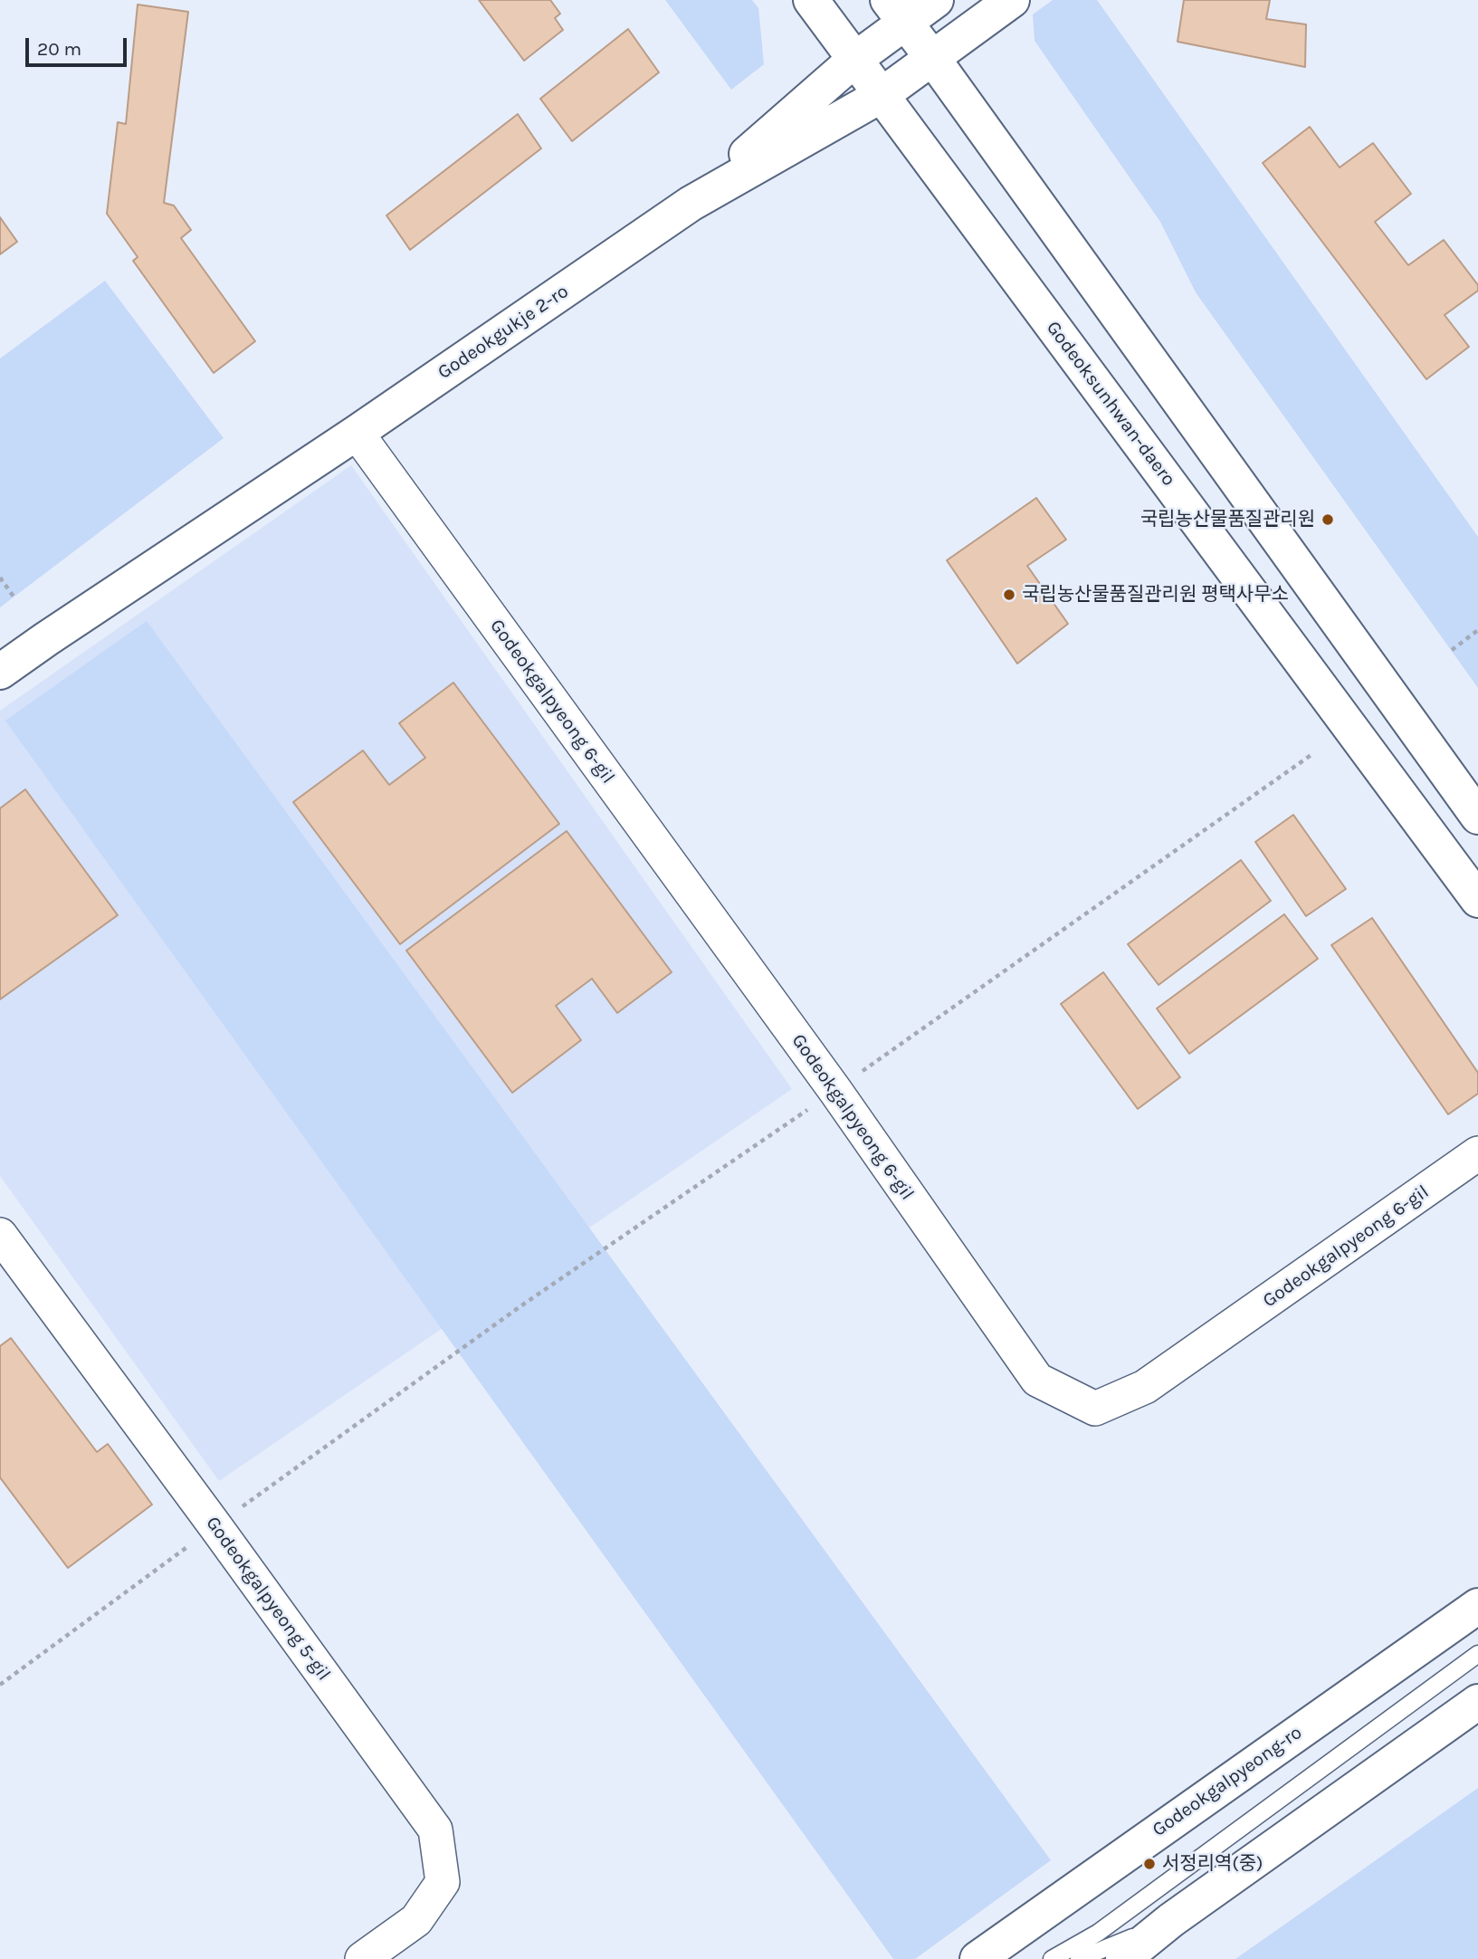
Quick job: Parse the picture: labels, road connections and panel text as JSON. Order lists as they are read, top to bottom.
{
  "streets": {
    "street": [
      "Godeokgukje 2-ro",
      "Godeoksunhwan-daero",
      "Godeokgalpyeong 6-gil",
      "Godeokgalpyeong 5-gil",
      "Godeokgalpyeong-ro"
    ]
  },
  "crossings": [
    ["Godeokgukje 2-ro", "Godeoksunhwan-daero"],
    ["Godeokgukje 2-ro", "Godeokgalpyeong 6-gil"]
  ],
  "places": ["국립농산물품질관리원", "국립농산물품질관리원 평택사무소", "서정리역(중)"],
  "scale_bar": "20 m"
}
